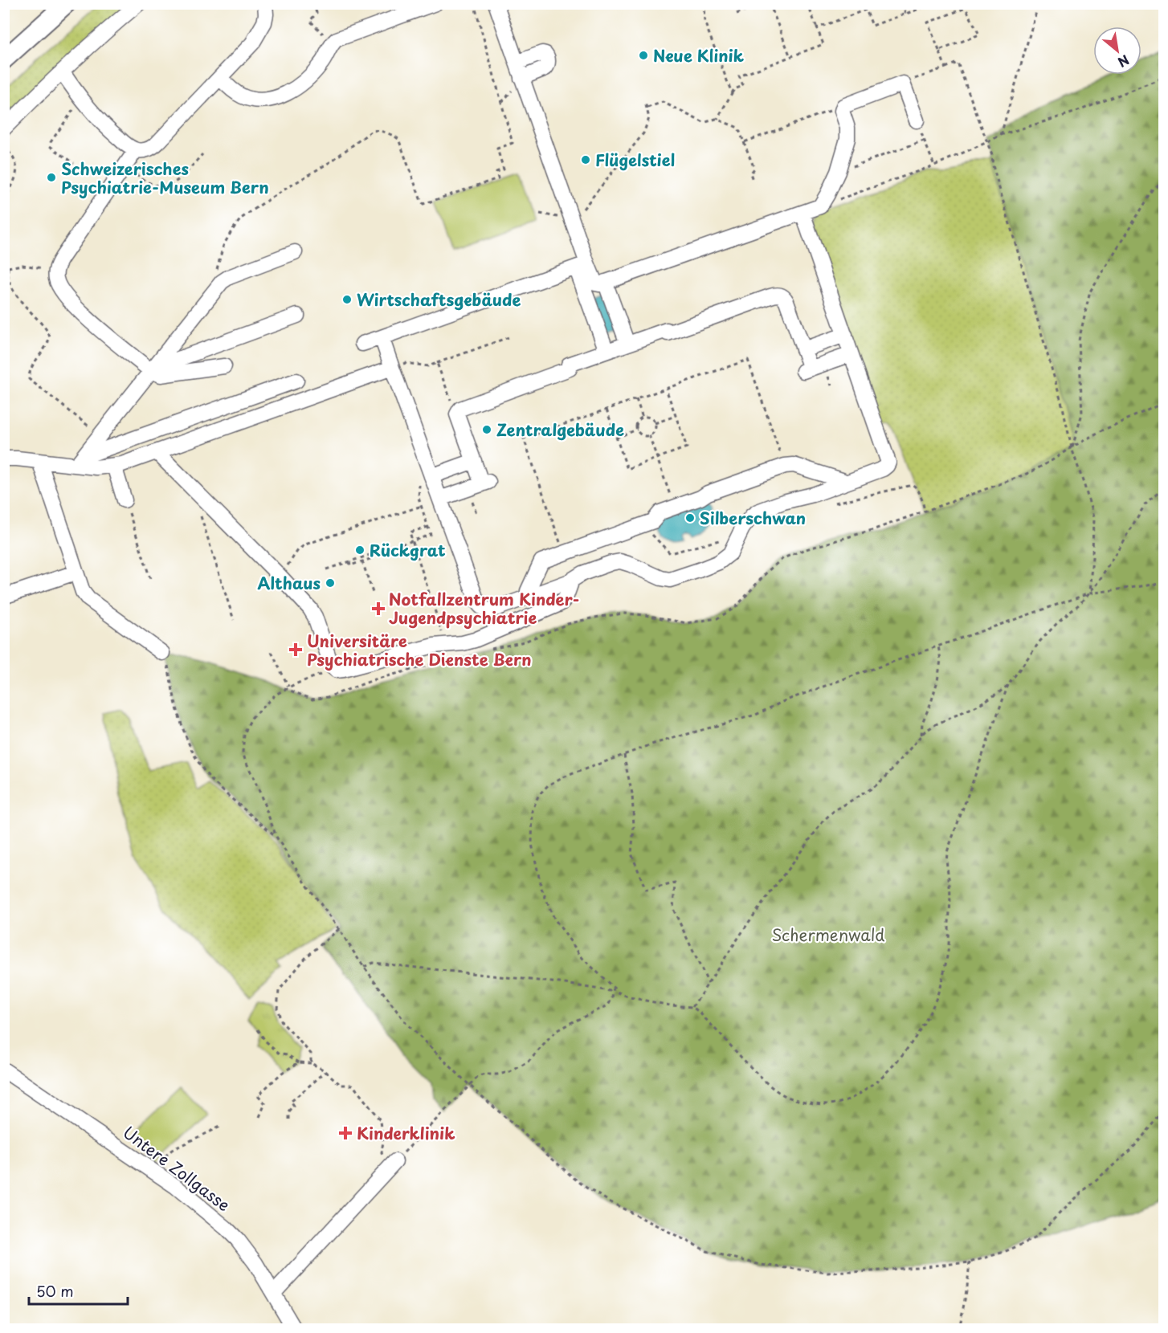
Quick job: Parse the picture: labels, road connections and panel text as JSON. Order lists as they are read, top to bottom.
{
  "streets": {
    "street": ["Untere Zollgasse"]
  },
  "parks": ["Schermenwald"],
  "places": {
    "other": [
      "Neue Klinik",
      "Flügelstiel",
      "Schweizerisches Psychiatrie-Museum Bern",
      "Wirtschaftsgebäude",
      "Zentralgebäude",
      "Silberschwan",
      "Rückgrat",
      "Althaus"
    ],
    "health": ["Notfallzentrum Kinder- Jugendpsychiatrie", "Universitäre Psychiatrische Dienste Bern", "Kinderklinik"]
  },
  "scale_bar": "50 m",
  "north": "bottom right"
}
